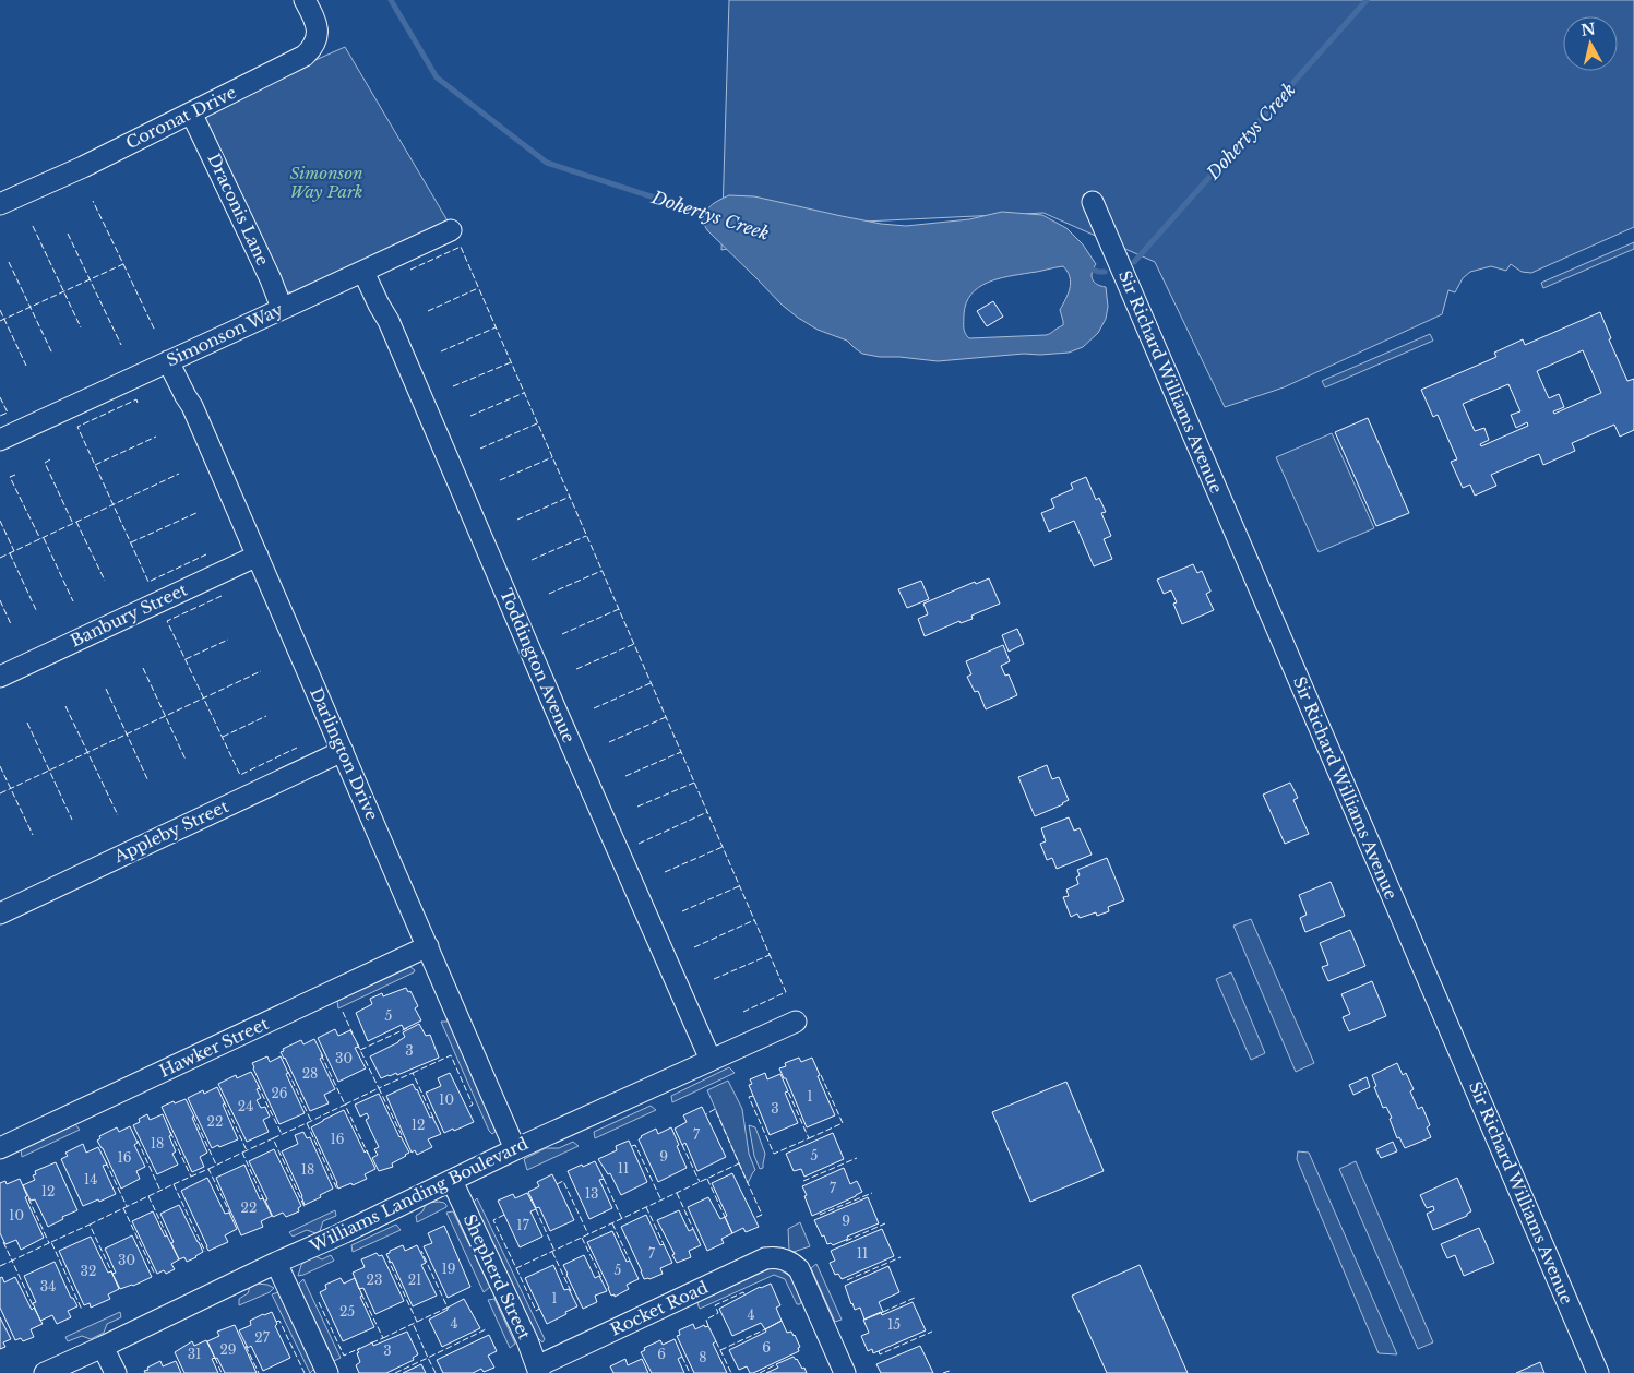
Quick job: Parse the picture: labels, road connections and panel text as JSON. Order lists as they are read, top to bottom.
{
  "streets": {
    "street": [
      "Coronat Drive",
      "Draconis Lane",
      "Simonson Way",
      "Sir Richard Williams Avenue",
      "Banbury Street",
      "Toddington Avenue",
      "Darlington Drive",
      "Appleby Street",
      "Hawker Street",
      "Williams Landing Boulevard",
      "Shepherd Street",
      "Rocket Road"
    ]
  },
  "crossings": [
    ["Coronat Drive", "Draconis Lane"],
    ["Draconis Lane", "Simonson Way"],
    ["Simonson Way", "Toddington Avenue"],
    ["Simonson Way", "Darlington Drive"],
    ["Banbury Street", "Darlington Drive"],
    ["Toddington Avenue", "Williams Landing Boulevard"],
    ["Darlington Drive", "Appleby Street"],
    ["Darlington Drive", "Hawker Street"],
    ["Darlington Drive", "Williams Landing Boulevard"],
    ["Williams Landing Boulevard", "Shepherd Street"],
    ["Shepherd Street", "Rocket Road"]
  ],
  "water": ["Dohertys Creek"],
  "parks": ["Simonson Way Park"],
  "house_numbers": [
    "5",
    "3",
    "30",
    "28",
    "26",
    "1",
    "10",
    "24",
    "3",
    "22",
    "12",
    "7",
    "16",
    "18",
    "5",
    "9",
    "16",
    "11",
    "18",
    "14",
    "7",
    "12",
    "13",
    "22",
    "10",
    "9",
    "17",
    "7",
    "11",
    "30",
    "19",
    "5",
    "32",
    "23",
    "21",
    "34",
    "1",
    "25",
    "4",
    "4",
    "15",
    "27",
    "6",
    "29",
    "3",
    "31",
    "6",
    "8"
  ],
  "north": "top"
}
